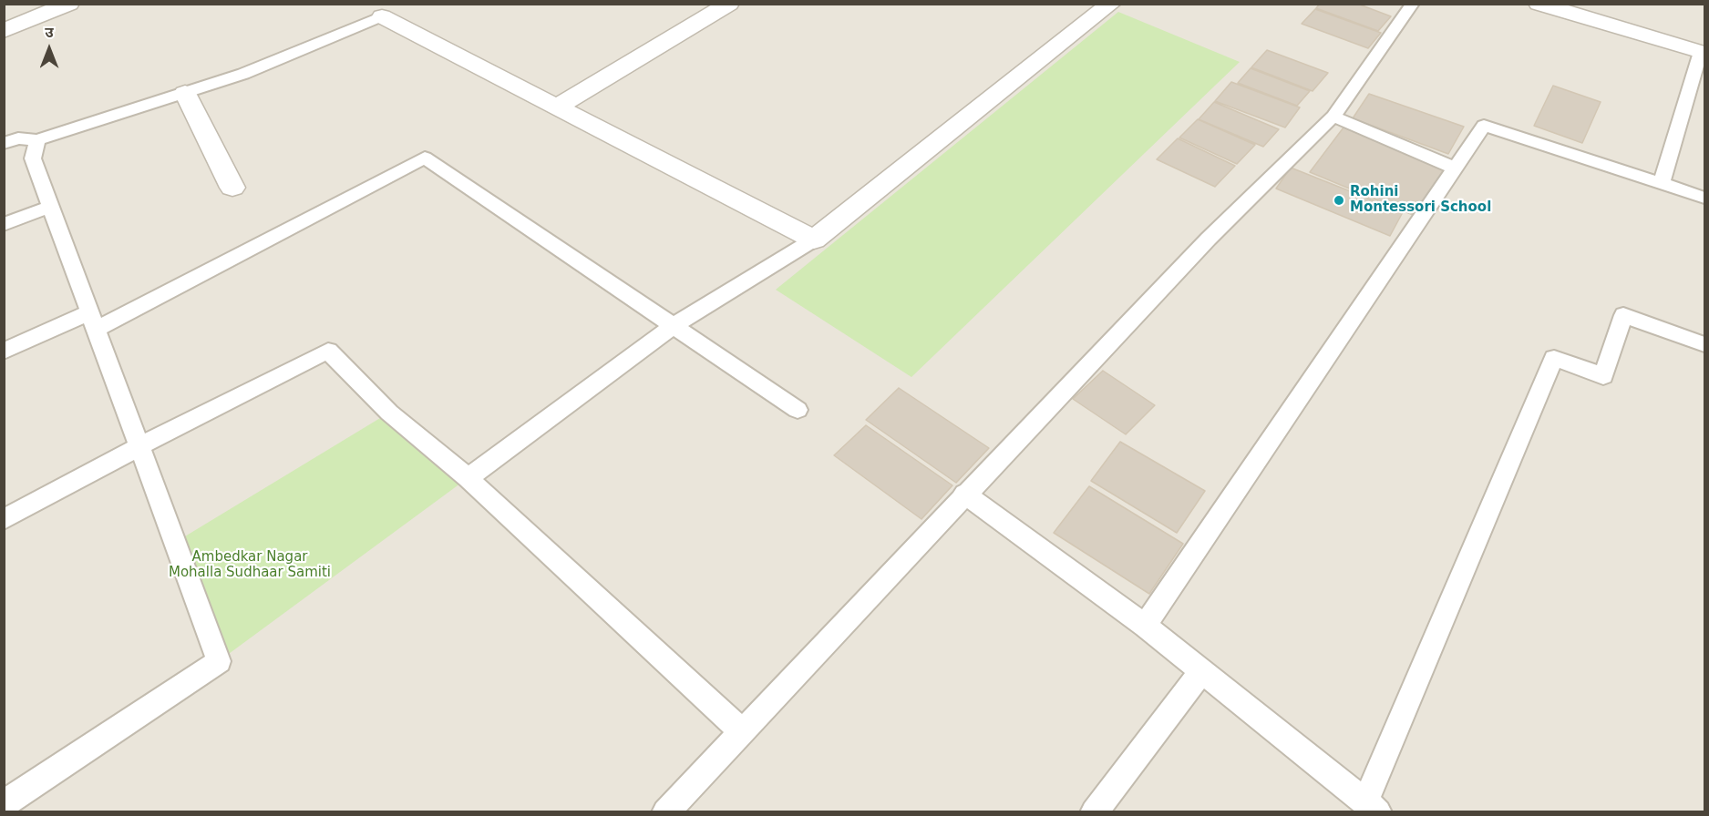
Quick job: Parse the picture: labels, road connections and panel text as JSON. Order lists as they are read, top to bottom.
{
  "parks": ["Ambedkar Nagar Mohalla Sudhaar Samiti"],
  "places": ["Rohini Montessori School"],
  "north": "top"
}
